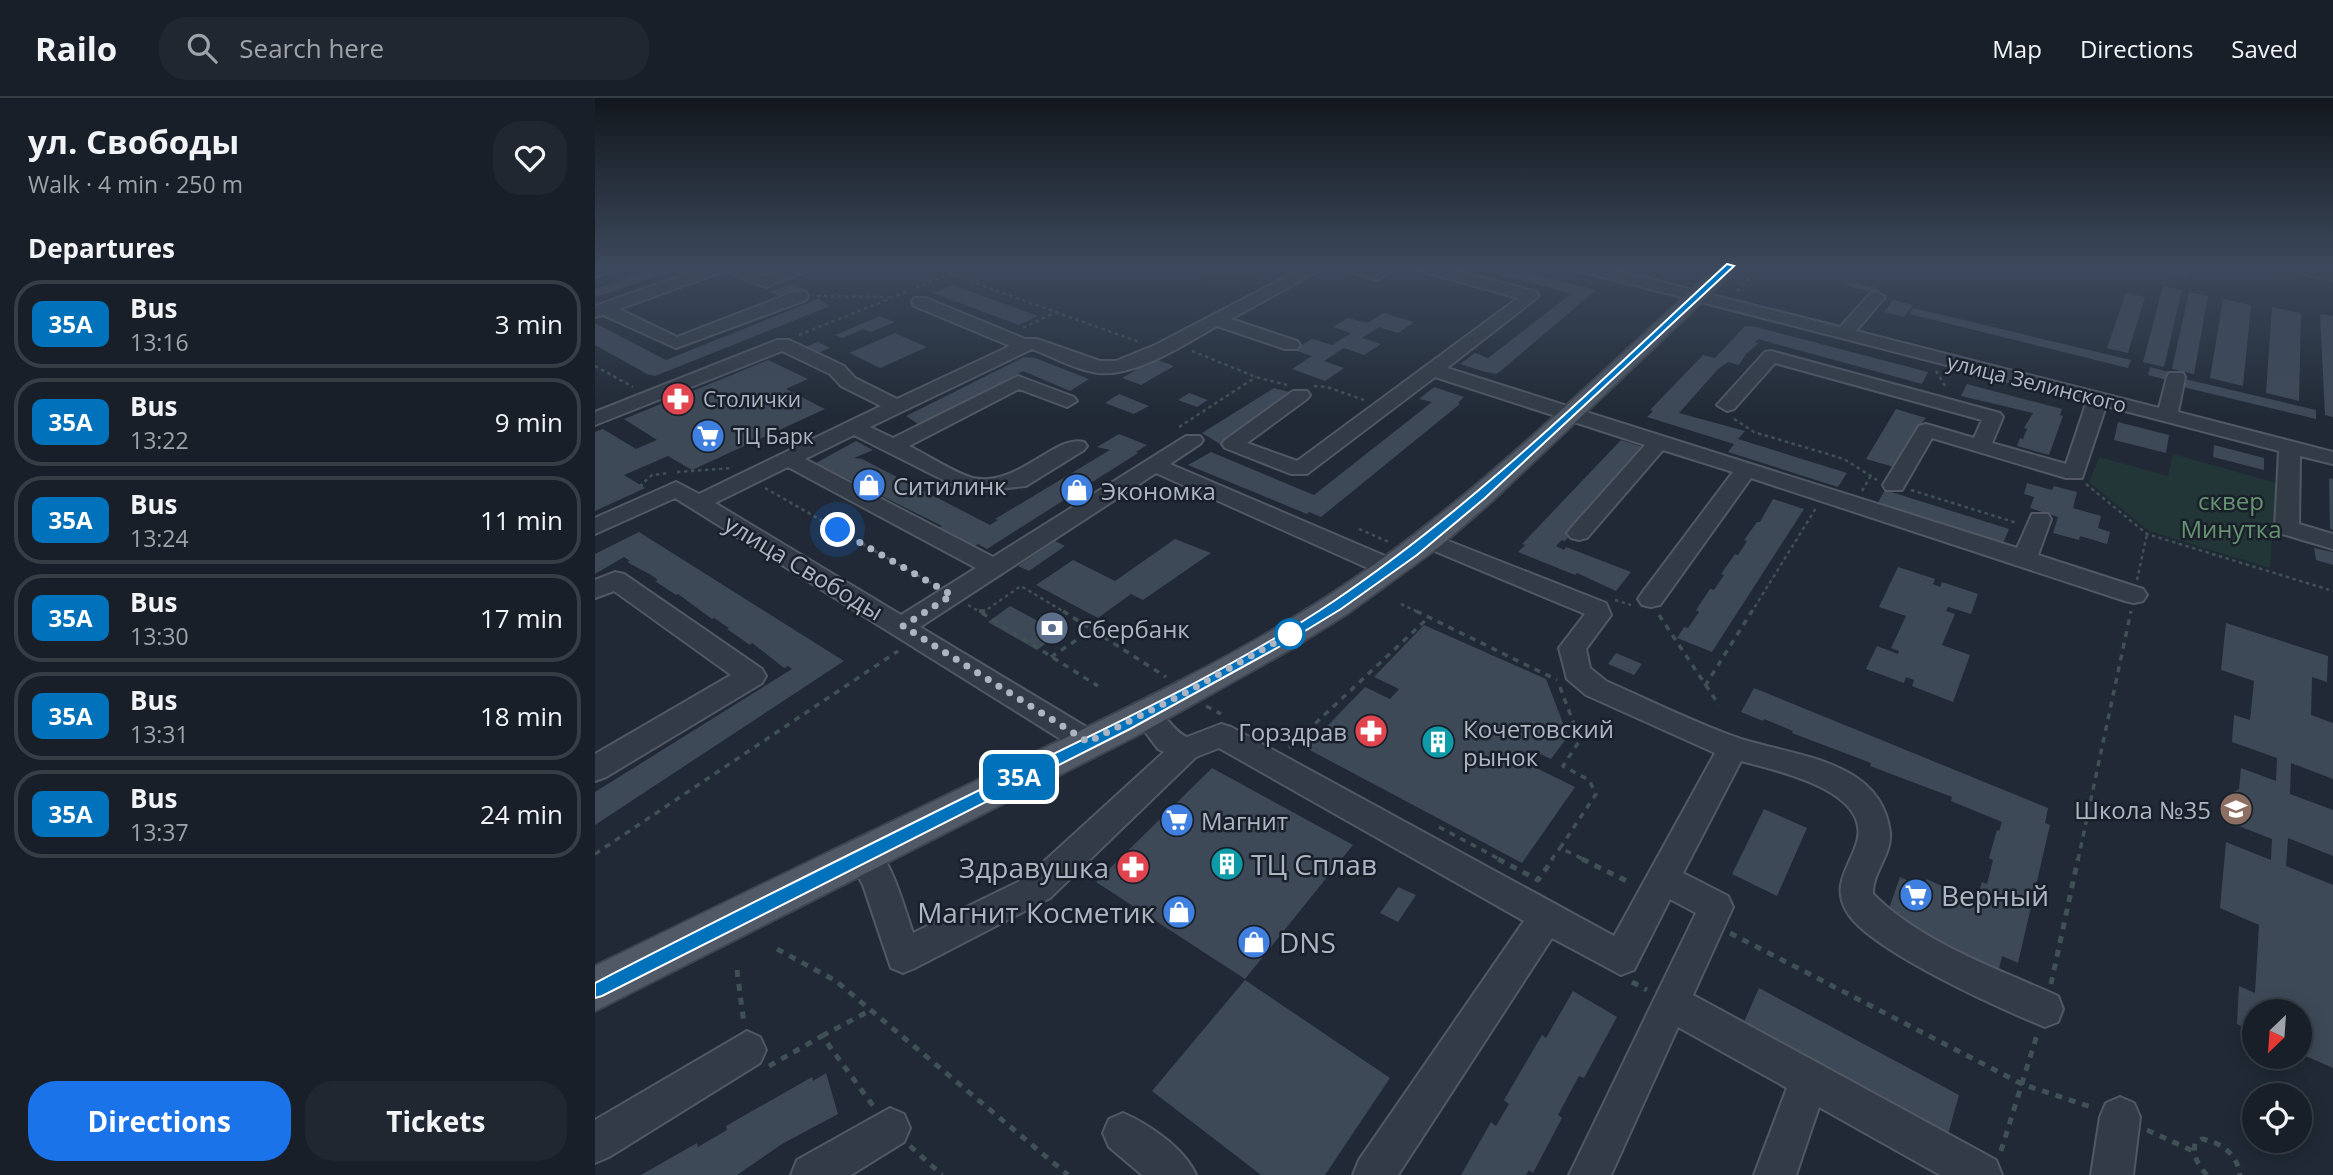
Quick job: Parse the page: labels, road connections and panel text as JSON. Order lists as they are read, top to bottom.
{
  "streets": {
    "street": ["улица Зелинского", "улица Свободы"]
  },
  "parks": ["сквер Минутка"],
  "places": {
    "pharmacy": ["Столички", "Горздрав", "Здравушка"],
    "supermarket": ["ТЦ Барк", "Магнит", "Верный"],
    "shop": [
      "Ситилинк",
      "Экономка",
      "Магнит Косметик",
      "DNS"
    ],
    "bank": ["Сбербанк"],
    "building": ["Кочетовский рынок", "ТЦ Сплав"],
    "school or university": ["Школа №35"]
  },
  "lines": ["bus line 35А"],
  "north": "bottom left",
  "page": {
    "header": "Railo",
    "search": "Search here",
    "nav": ["Map", "Directions", "Saved"],
    "heading": [
      ["ул. Свободы", "Walk · 4 min · 250 m"],
      "Departures"
    ],
    "on_map": "35А",
    "list": [
      {
        "mark": "35А",
        "name": "Bus",
        "note": "13:16",
        "value": "3 min"
      },
      {
        "mark": "35А",
        "name": "Bus",
        "note": "13:22",
        "value": "9 min"
      },
      {
        "mark": "35А",
        "name": "Bus",
        "note": "13:24",
        "value": "11 min"
      },
      {
        "mark": "35А",
        "name": "Bus",
        "note": "13:30",
        "value": "17 min"
      },
      {
        "mark": "35А",
        "name": "Bus",
        "note": "13:31",
        "value": "18 min"
      },
      {
        "mark": "35А",
        "name": "Bus",
        "note": "13:37",
        "value": "24 min"
      }
    ],
    "buttons": ["Directions", "Tickets"]
  }
}
